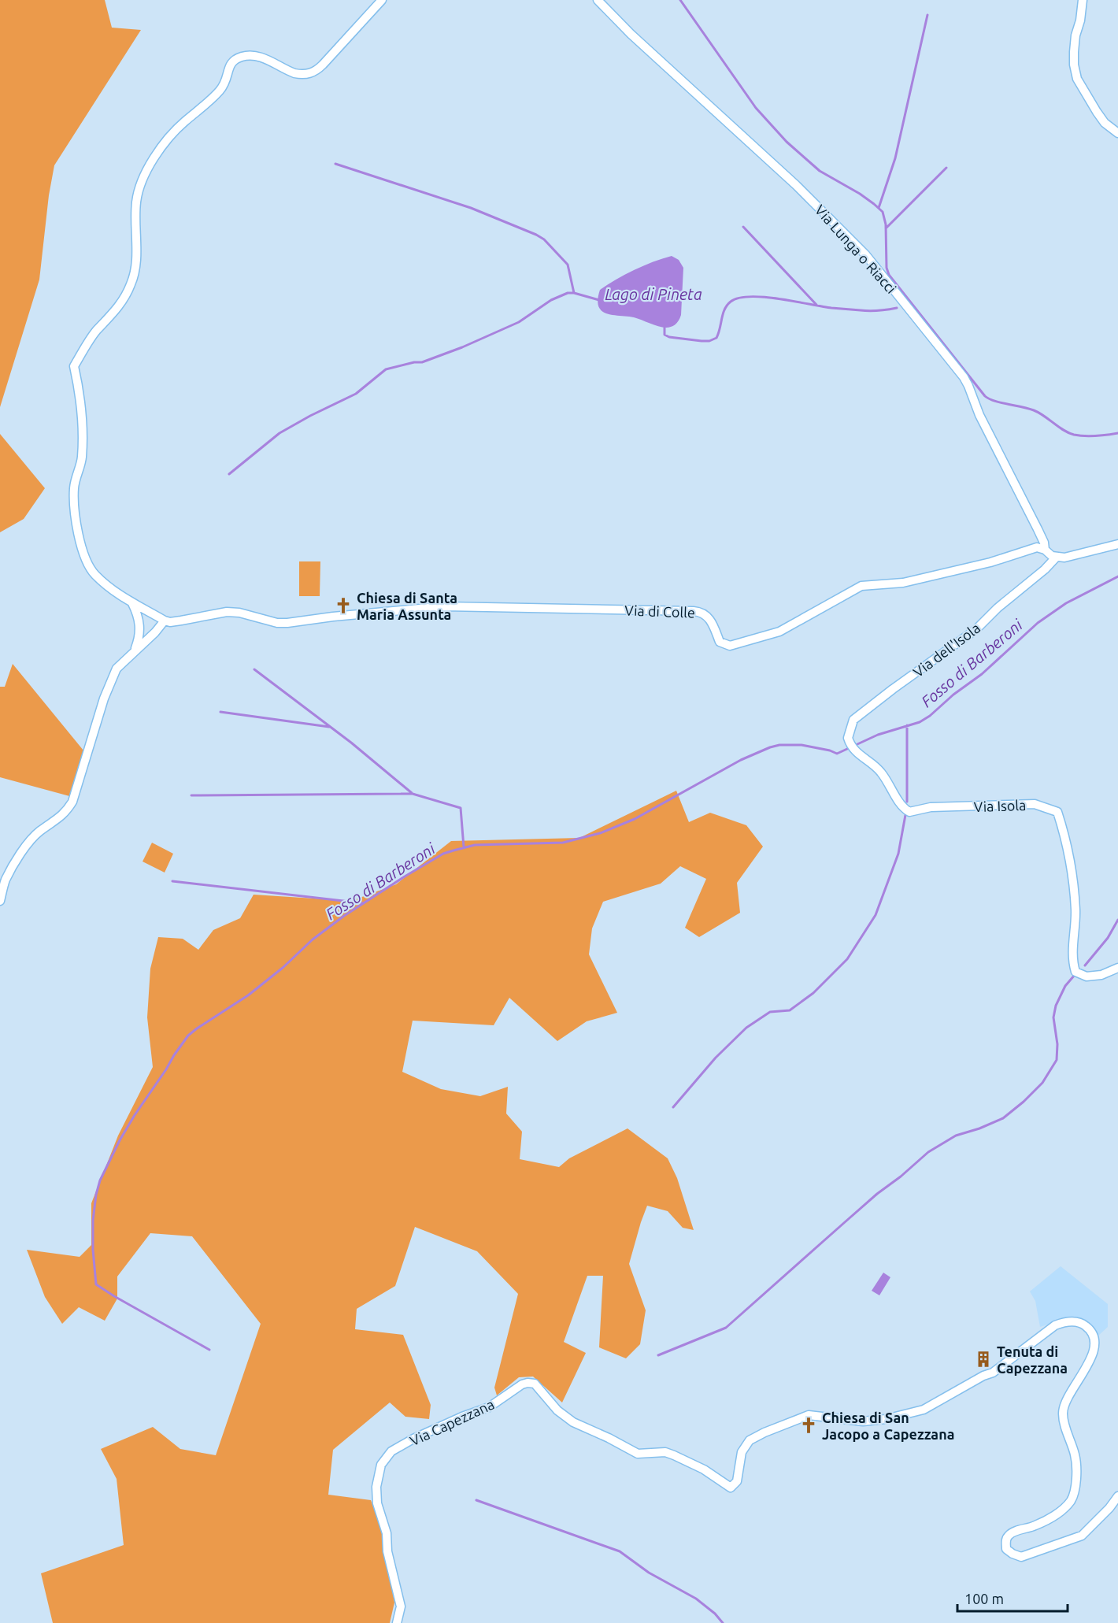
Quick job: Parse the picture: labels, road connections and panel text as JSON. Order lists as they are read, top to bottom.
{
  "streets": {
    "street": [
      "Via Lunga o Riacci",
      "Via di Colle",
      "Via dell'Isola",
      "Via Isola",
      "Via Capezzana"
    ]
  },
  "crossings": [
    ["Via Lunga o Riacci", "Via di Colle"],
    ["Via dell'Isola", "Via Isola"]
  ],
  "water": ["Lago di Pineta", "Fosso di Barberoni"],
  "places": {
    "church": ["Chiesa di Santa Maria Assunta", "Chiesa di San Jacopo a Capezzana"],
    "building": ["Tenuta di Capezzana"]
  },
  "scale_bar": "100 m"
}
